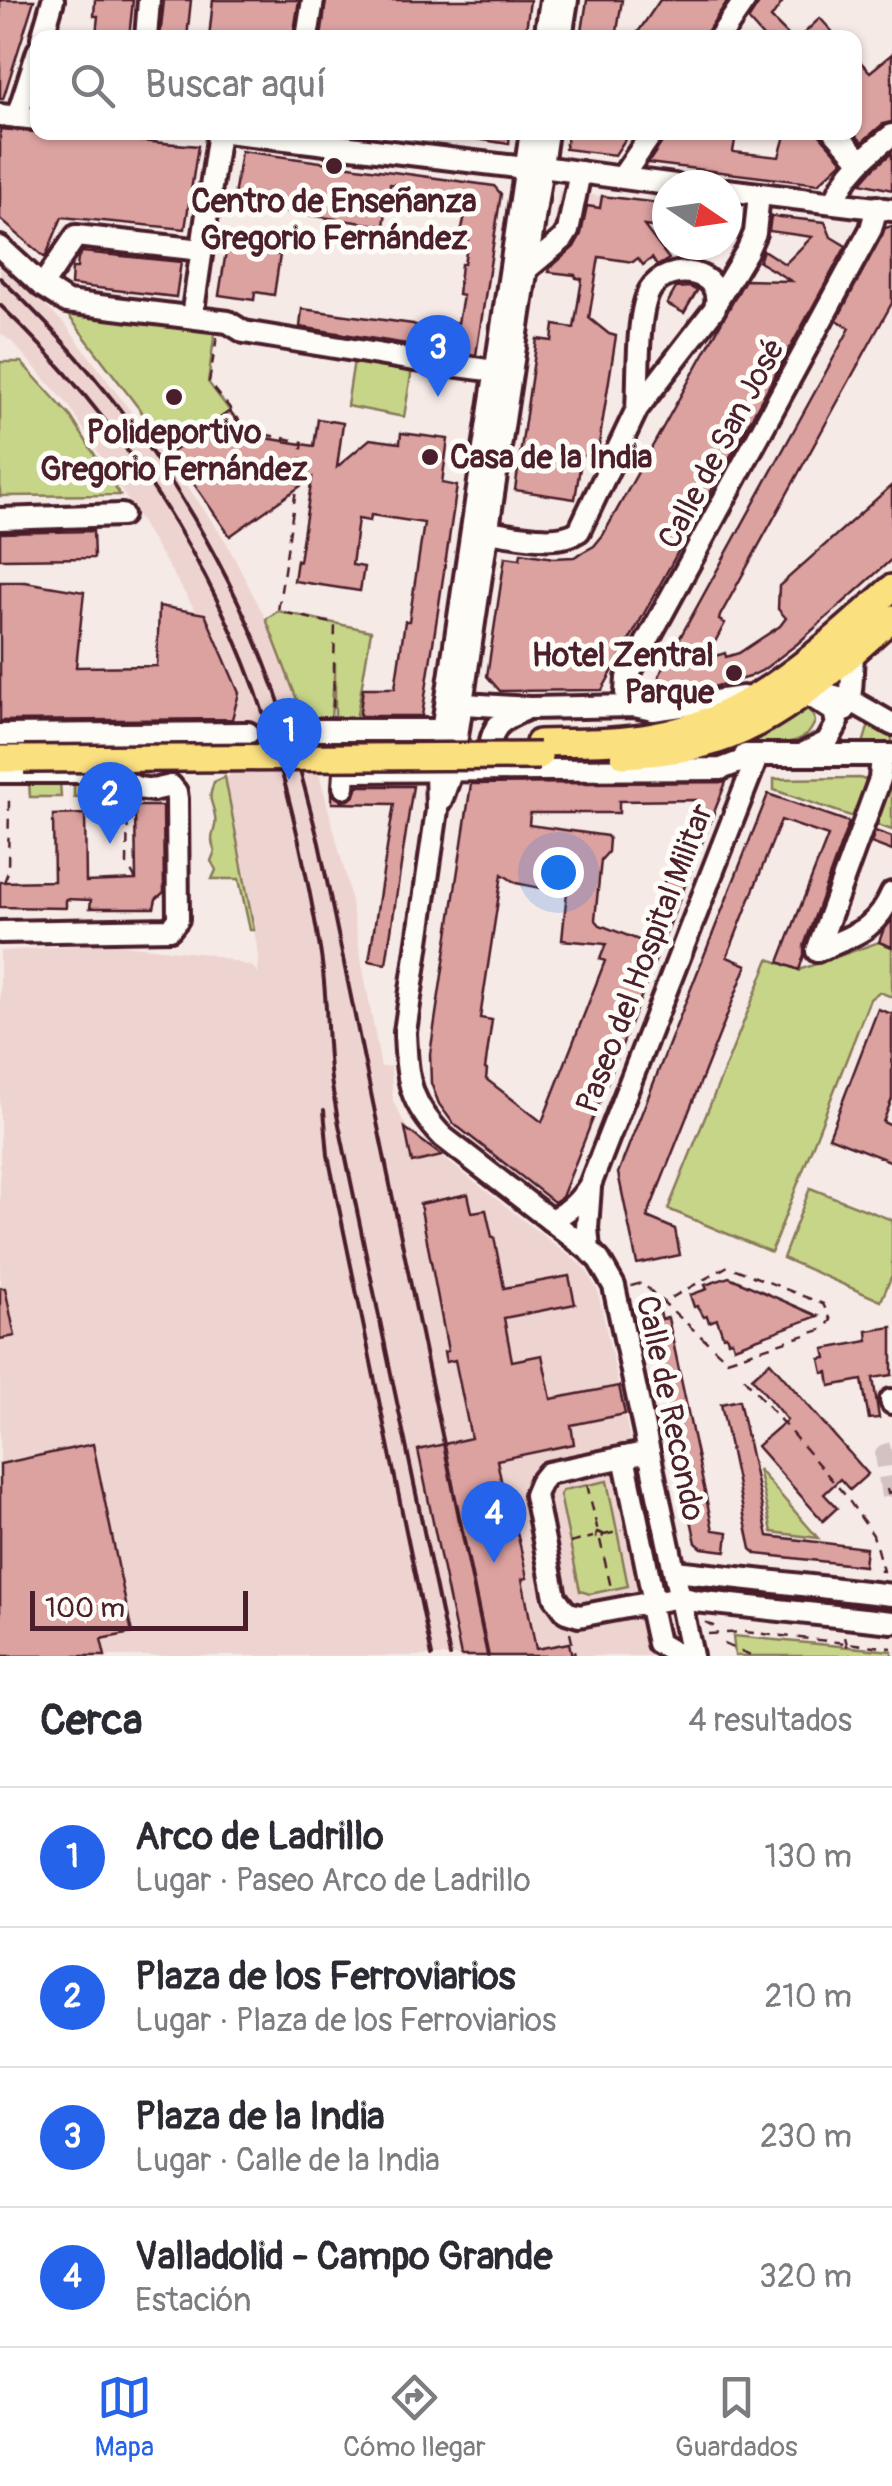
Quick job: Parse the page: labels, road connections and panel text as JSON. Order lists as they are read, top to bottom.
{
  "streets": {
    "street": ["Calle de San José", "Paseo del Hospital Militar", "Calle de Recondo"]
  },
  "crossings": [
    ["Paseo del Hospital Militar", "Calle de Recondo"]
  ],
  "places": [
    "Centro de Enseñanza Gregorio Fernández",
    "Polideportivo Gregorio Fernández",
    "Casa de la India",
    "Hotel Zentral Parque"
  ],
  "scale_bar": "100 m",
  "north": "right",
  "page": {
    "search": "Buscar aquí",
    "pins": [
      "3",
      "1",
      "2",
      "4"
    ],
    "scale": "100 m",
    "heading": ["Cerca", "4 resultados"],
    "list": [
      {
        "mark": "1",
        "name": "Arco de Ladrillo",
        "note": "Lugar · Paseo Arco de Ladrillo",
        "value": "130 m"
      },
      {
        "mark": "2",
        "name": "Plaza de los Ferroviarios",
        "note": "Lugar · Plaza de los Ferroviarios",
        "value": "210 m"
      },
      {
        "mark": "3",
        "name": "Plaza de la India",
        "note": "Lugar · Calle de la India",
        "value": "230 m"
      },
      {
        "mark": "4",
        "name": "Valladolid - Campo Grande",
        "note": "Estación",
        "value": "320 m"
      }
    ],
    "nav": ["Mapa", "Cómo llegar", "Guardados"]
  }
}
